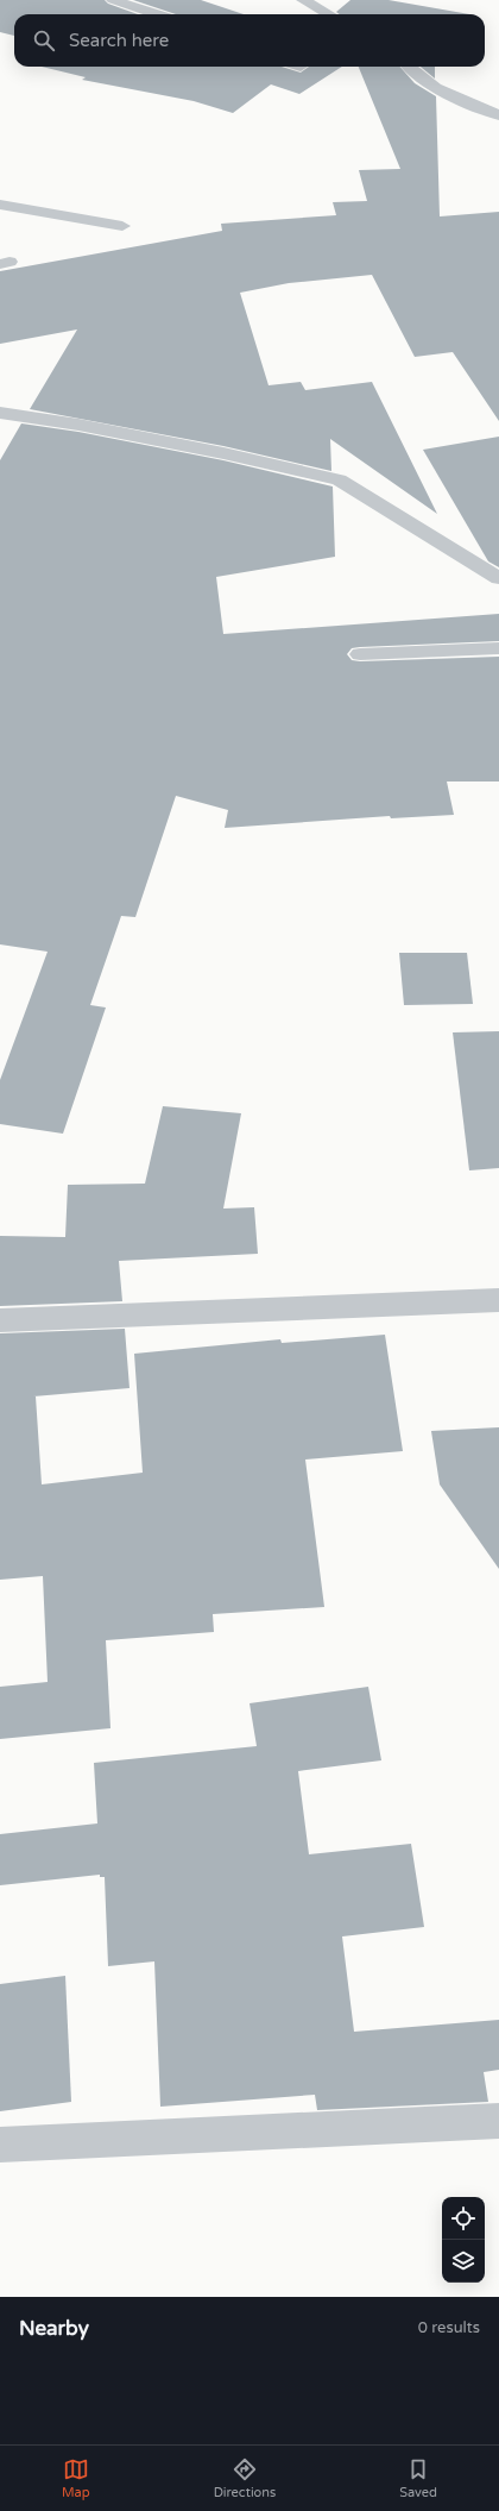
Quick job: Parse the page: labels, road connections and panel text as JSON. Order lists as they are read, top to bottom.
{
  "page": {
    "search": "Search here",
    "heading": ["Nearby", "0 results"],
    "nav": ["Map", "Directions", "Saved"]
  }
}
